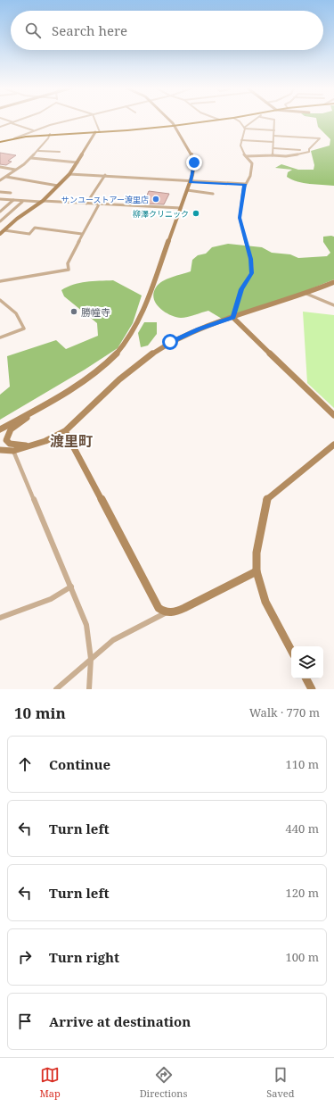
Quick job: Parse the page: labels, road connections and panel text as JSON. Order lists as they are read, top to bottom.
{
  "districts": ["渡里町"],
  "places": ["サンユーストアー渡里店", "柳澤クリニック", "勝幢寺"],
  "page": {
    "search": "Search here",
    "heading": ["10 min", "Walk · 770 m"],
    "list": [
      ["Continue", "110 m"],
      ["Turn left", "440 m"],
      ["Turn left", "120 m"],
      ["Turn right", "100 m"],
      "Arrive at destination"
    ],
    "nav": ["Map", "Directions", "Saved"]
  }
}
